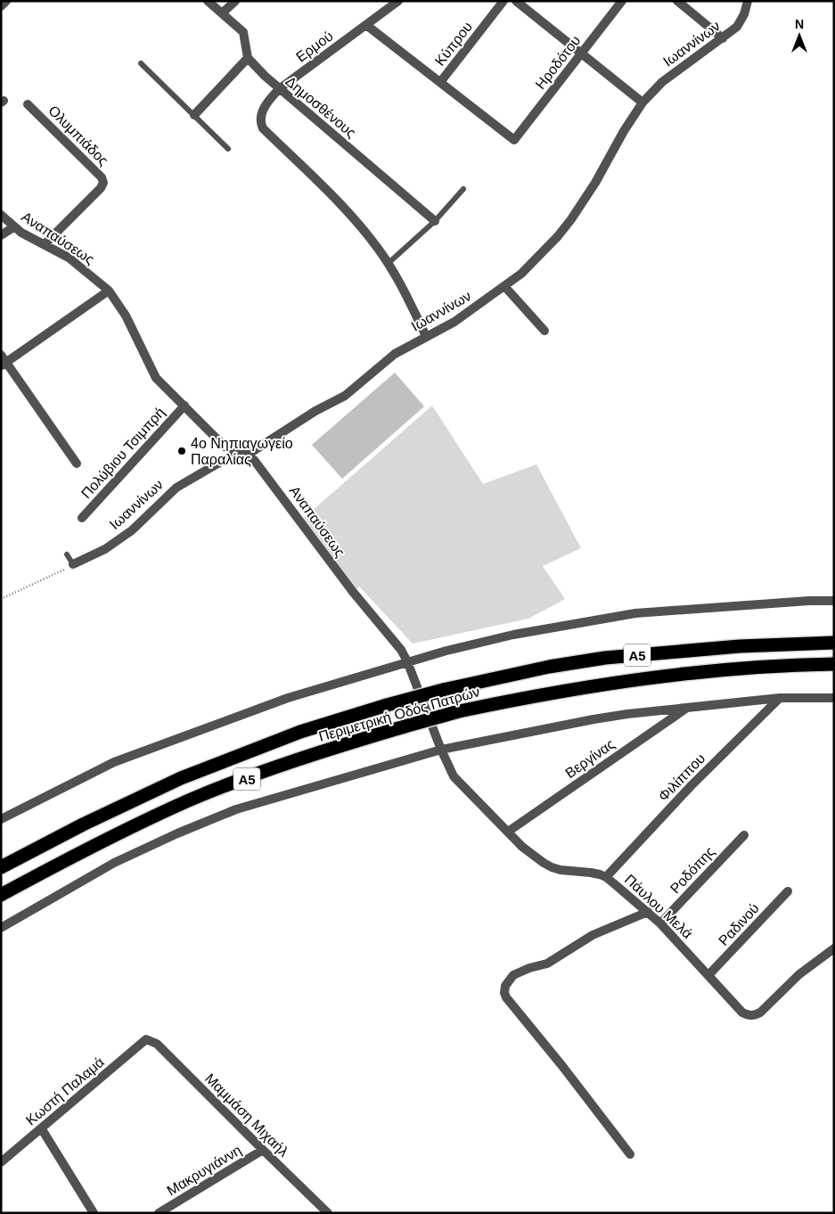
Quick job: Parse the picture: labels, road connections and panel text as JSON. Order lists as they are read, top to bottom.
{
  "streets": {
    "highway": ["Α5", "Περιμετρική Οδός Πατρών"],
    "street": [
      "Κύπρου",
      "Ιωαννίνων",
      "Ερμού",
      "Ηροδότου",
      "Δημοσθένους",
      "Ολυμπιάδος",
      "Αναπαύσεως",
      "Πολύβιου Τσιμπρή",
      "Βεργίνας",
      "Φιλίππου",
      "Ροδόπης",
      "Πάυλου Μελά",
      "Ραδινού",
      "Κωστή Παλαμά",
      "Μαμμάση Μιχαήλ",
      "Μακρυγιάννη"
    ]
  },
  "crossings": [
    ["Κύπρου", "Ερμού"],
    ["Κύπρου", "Ηροδότου"],
    ["Ιωαννίνων", "Αναπαύσεως"],
    ["Ερμού", "Δημοσθένους"],
    ["Ολυμπιάδος", "Αναπαύσεως"],
    ["Αναπαύσεως", "Πολύβιου Τσιμπρή"],
    ["Αναπαύσεως", "Πάυλου Μελά"],
    ["Βεργίνας", "Πάυλου Μελά"],
    ["Φιλίππου", "Πάυλου Μελά"],
    ["Ροδόπης", "Πάυλου Μελά"],
    ["Πάυλου Μελά", "Ραδινού"],
    ["Κωστή Παλαμά", "Μαμμάση Μιχαήλ"],
    ["Μαμμάση Μιχαήλ", "Μακρυγιάννη"]
  ],
  "places": ["4o Νηπιαγωγείο Παραλίας"],
  "north": "top"
}
